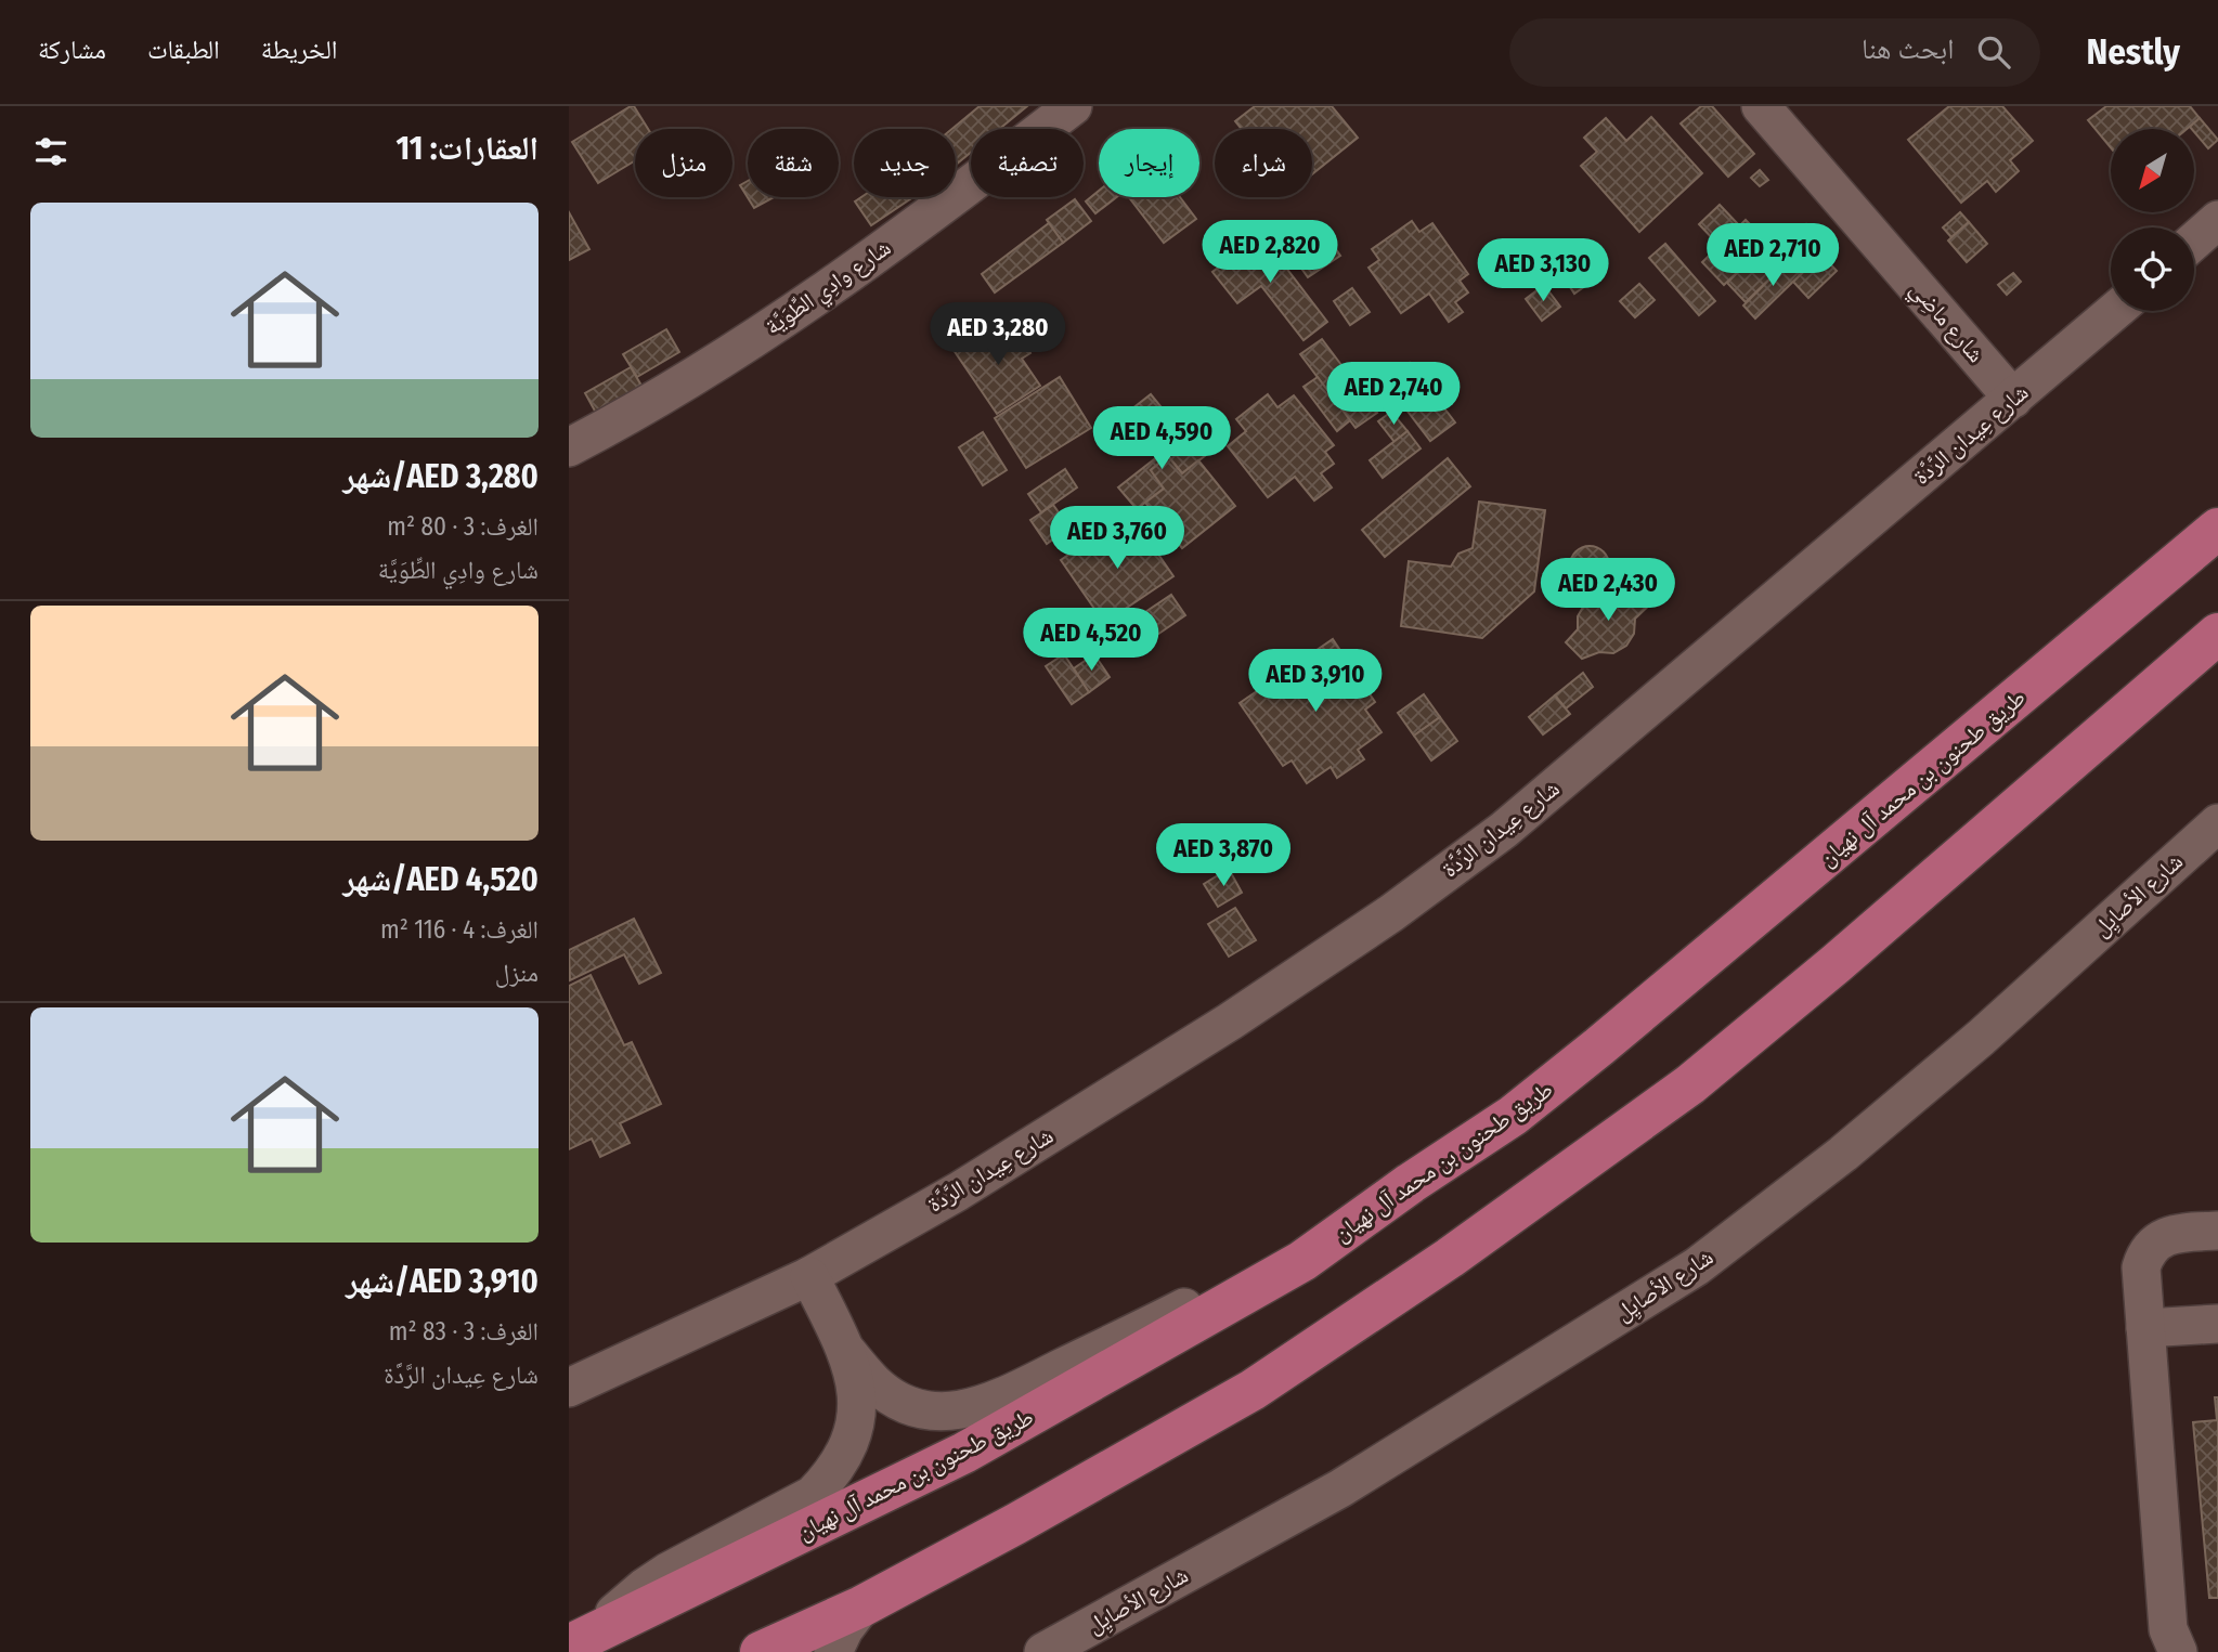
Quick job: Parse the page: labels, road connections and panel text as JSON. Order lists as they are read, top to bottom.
{
  "streets": {
    "main road": ["طريق طحنون بن محمد آل نهيان"],
    "street": [
      "شارع وادِي الطِّوَيَّة",
      "شارع ماضِي",
      "شارع عِيدان الرَّدَّة",
      "شارع الأصايِل"
    ]
  },
  "crossings": [
    ["شارع ماضِي", "شارع عِيدان الرَّدَّة"]
  ],
  "north": "bottom left",
  "page": {
    "header": "Nestly",
    "search": "ابحث هنا",
    "nav": ["الخريطة", "الطبقات", "مشاركة"],
    "heading": "العقارات: 11",
    "chip": [
      "شراء",
      "إيجار",
      "تصفية",
      "جديد",
      "شقة",
      "منزل"
    ],
    "list": [
      {
        "name": "AED 3,280/شهر",
        "note": "الغرف: 3 · 80 m² · شارع وادِي الطِّوَيَّة"
      },
      {
        "name": "AED 4,520/شهر",
        "note": "الغرف: 4 · 116 m² · منزل"
      },
      {
        "name": "AED 3,910/شهر",
        "note": "الغرف: 3 · 83 m² · شارع عِيدان الرَّدَّة"
      }
    ],
    "price": [
      "AED 2,820",
      "AED 2,710",
      "AED 3,130",
      "AED 3,280",
      "AED 2,740",
      "AED 4,590",
      "AED 3,760",
      "AED 2,430",
      "AED 4,520",
      "AED 3,910",
      "AED 3,870"
    ]
  }
}
